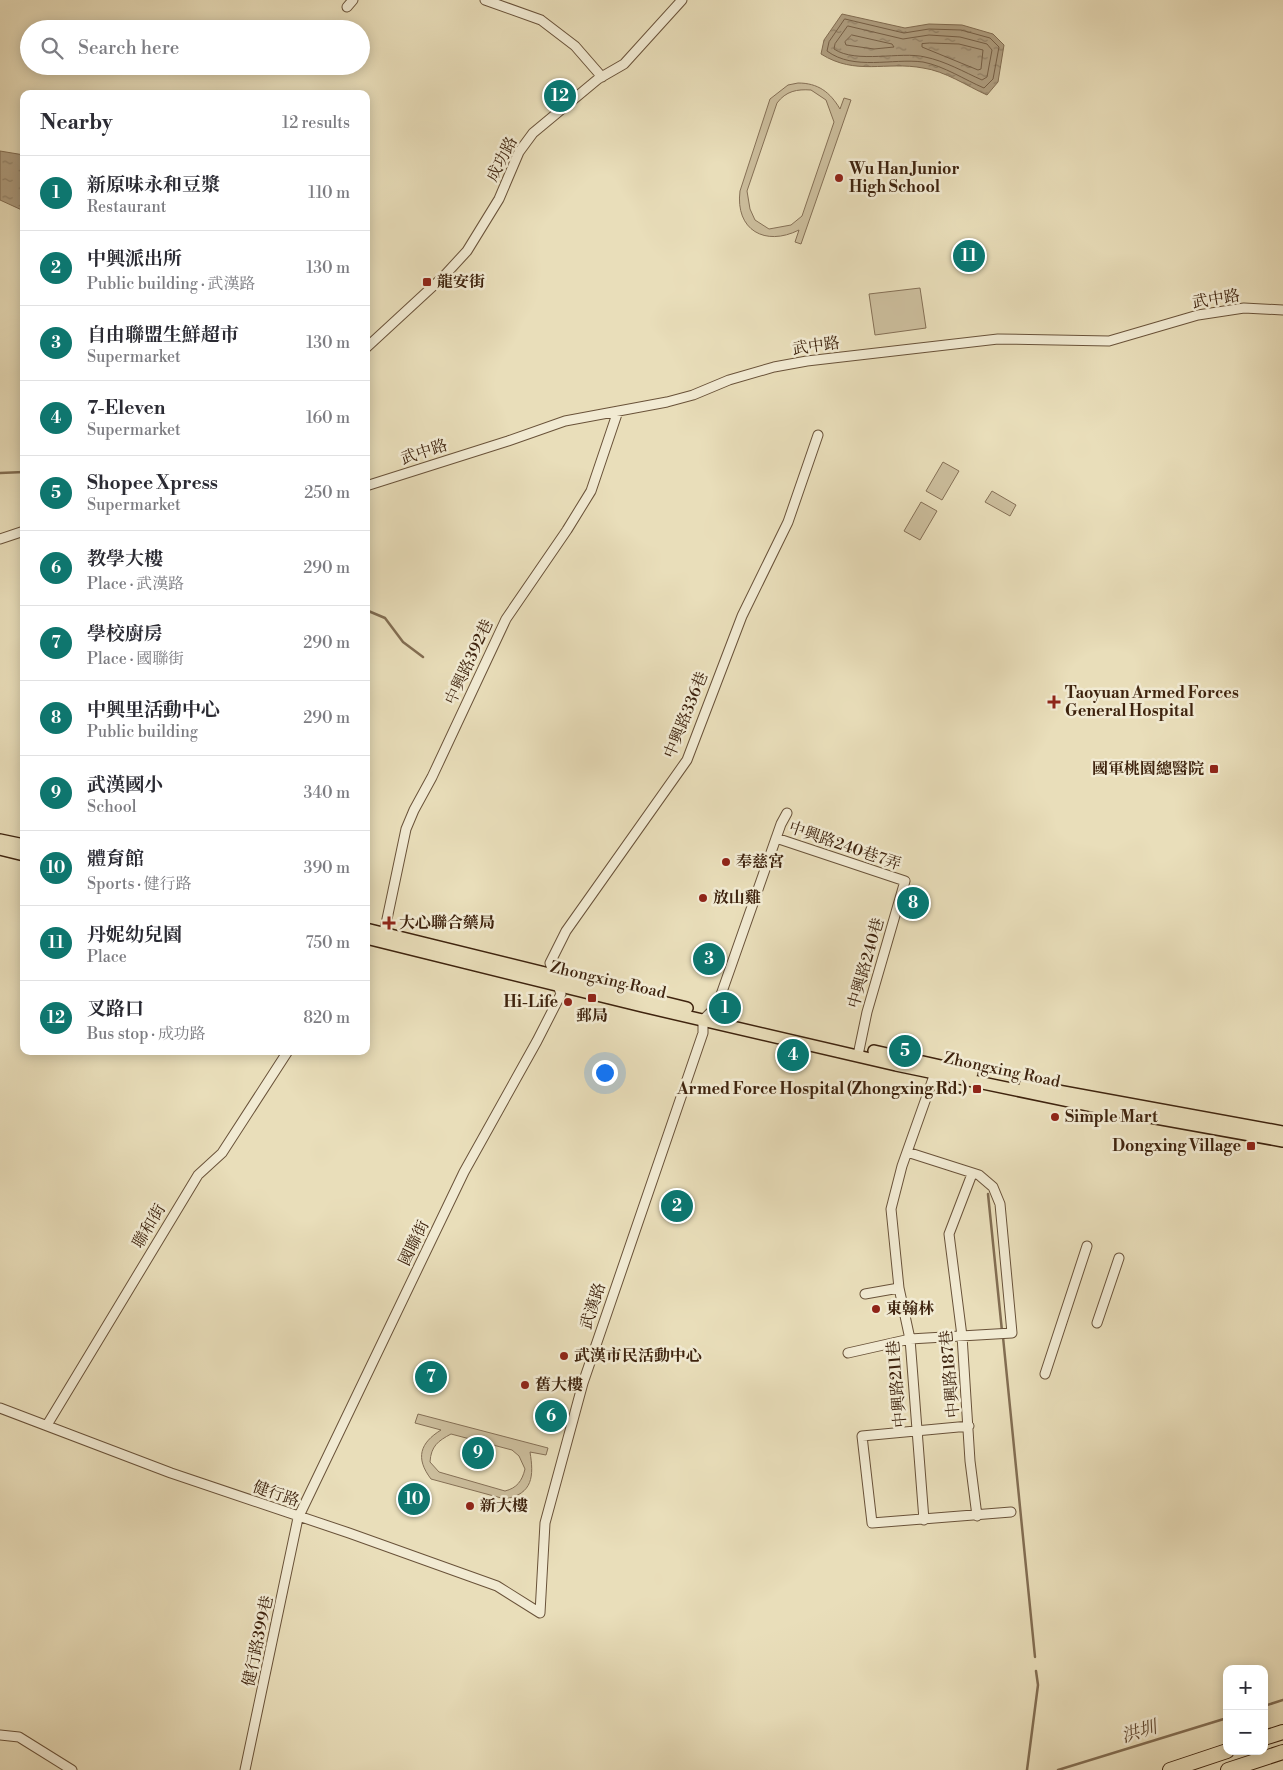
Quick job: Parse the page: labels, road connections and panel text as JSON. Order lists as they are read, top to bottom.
{
  "streets": {
    "main road": ["Zhongxing Road"],
    "street": [
      "成功路",
      "武中路",
      "中興路392巷",
      "中興路336巷",
      "中興路240巷7弄",
      "中興路240巷",
      "聯和街",
      "國聯街",
      "武漢路",
      "中興路187巷",
      "中興路211巷",
      "健行路",
      "健行路399巷"
    ]
  },
  "crossings": [
    ["武中路", "中興路392巷"],
    ["中興路392巷", "Zhongxing Road"],
    ["中興路336巷", "Zhongxing Road"],
    ["中興路336巷", "國聯街"],
    ["中興路240巷7弄", "中興路240巷"],
    ["中興路240巷", "Zhongxing Road"],
    ["Zhongxing Road", "國聯街"],
    ["Zhongxing Road", "武漢路"],
    ["Zhongxing Road", "中興路211巷"],
    ["聯和街", "健行路"],
    ["國聯街", "健行路"],
    ["國聯街", "健行路399巷"],
    ["武漢路", "健行路"],
    ["健行路", "健行路399巷"]
  ],
  "water": ["洪圳"],
  "places": {
    "other": [
      "Wu Han Junior High School",
      "奉慈宮",
      "放山雞",
      "Hi-Life",
      "Simple Mart",
      "東翰林",
      "武漢市民活動中心",
      "舊大樓",
      "新大樓"
    ],
    "transit": [
      "龍安街",
      "國軍桃園總醫院",
      "郵局",
      "Armed Force Hospital (Zhongxing Rd.)",
      "Dongxing Village"
    ],
    "health": ["Taoyuan Armed Forces General Hospital", "大心聯合藥局"]
  },
  "page": {
    "search": "Search here",
    "pins": [
      "12",
      "11",
      "8",
      "3",
      "1",
      "5",
      "4",
      "2",
      "7",
      "6",
      "9",
      "10"
    ],
    "heading": ["Nearby", "12 results"],
    "list": [
      {
        "mark": "1",
        "name": "新原味永和豆漿",
        "note": "Restaurant",
        "value": "110 m"
      },
      {
        "mark": "2",
        "name": "中興派出所",
        "note": "Public building · 武漢路",
        "value": "130 m"
      },
      {
        "mark": "3",
        "name": "自由聯盟生鮮超市",
        "note": "Supermarket",
        "value": "130 m"
      },
      {
        "mark": "4",
        "name": "7-Eleven",
        "note": "Supermarket",
        "value": "160 m"
      },
      {
        "mark": "5",
        "name": "Shopee Xpress",
        "note": "Supermarket",
        "value": "250 m"
      },
      {
        "mark": "6",
        "name": "教學大樓",
        "note": "Place · 武漢路",
        "value": "290 m"
      },
      {
        "mark": "7",
        "name": "學校廚房",
        "note": "Place · 國聯街",
        "value": "290 m"
      },
      {
        "mark": "8",
        "name": "中興里活動中心",
        "note": "Public building",
        "value": "290 m"
      },
      {
        "mark": "9",
        "name": "武漢國小",
        "note": "School",
        "value": "340 m"
      },
      {
        "mark": "10",
        "name": "體育館",
        "note": "Sports · 健行路",
        "value": "390 m"
      },
      {
        "mark": "11",
        "name": "丹妮幼兒園",
        "note": "Place",
        "value": "750 m"
      },
      {
        "mark": "12",
        "name": "叉路口",
        "note": "Bus stop · 成功路",
        "value": "820 m"
      }
    ],
    "map_buttons": ["+", "−"]
  }
}
